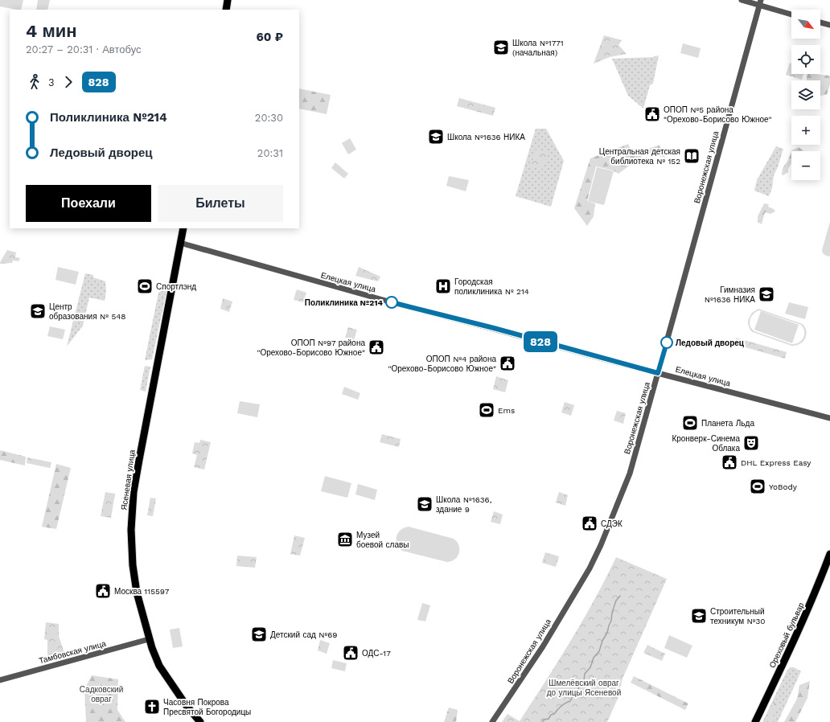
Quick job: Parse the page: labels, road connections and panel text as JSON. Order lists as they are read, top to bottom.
{
  "streets": {
    "main road": ["Ясеневая улица", "Ореховый бульвар"],
    "street": ["Воронежская улица", "Елецкая улица", "Тамбовская улица"]
  },
  "crossings": [
    ["Воронежская улица", "Елецкая улица"],
    ["Елецкая улица", "Ясеневая улица"],
    ["Ясеневая улица", "Тамбовская улица"]
  ],
  "parks": ["Шмелёвский овраг до улицы Ясеневой", "Садковский овраг"],
  "places": {
    "school or university": [
      "Школа №1771 (начальная)",
      "Школа №1636 НИКА",
      "Гимназия №1636 НИКА",
      "Центр образования № 548",
      "Школа №1636, здание 9",
      "Строительный техникум №30",
      "Детский сад №69"
    ],
    "public building": [
      "ОПОП №5 района \"Орехово-Борисово Южное\"",
      "ОПОП №97 района \"Орехово-Борисово Южное\"",
      "ОПОП №4 района \"Орехово-Борисово Южное\"",
      "DHL Express Easy",
      "СДЭК",
      "Москва 115597",
      "ОДС-17"
    ],
    "library": ["Центральная детская библиотека № 152"],
    "sports": [
      "Спортлэнд",
      "Ems",
      "Планета Льда",
      "YoBody"
    ],
    "hospital": ["Городская поликлиника № 214"],
    "other": ["Поликлиника №214", "Ледовый дворец"],
    "theatre": ["Кронверк-Синема Облака"],
    "museum": ["Музей боевой славы"],
    "church": ["Часовня Покрова Пресвятой Богородицы"]
  },
  "lines": ["bus line 828"],
  "north": "bottom right",
  "page": {
    "on_map": "828",
    "map_buttons": ["+", "−"],
    "heading": ["4 мин", "20:27 – 20:31 · Автобус", "60 ₽"],
    "legs": ["3", "828"],
    "list": [
      {
        "name": "Поликлиника №214",
        "value": "20:30"
      },
      {
        "name": "Ледовый дворец",
        "value": "20:31"
      }
    ],
    "buttons": ["Поехали", "Билеты"]
  }
}
